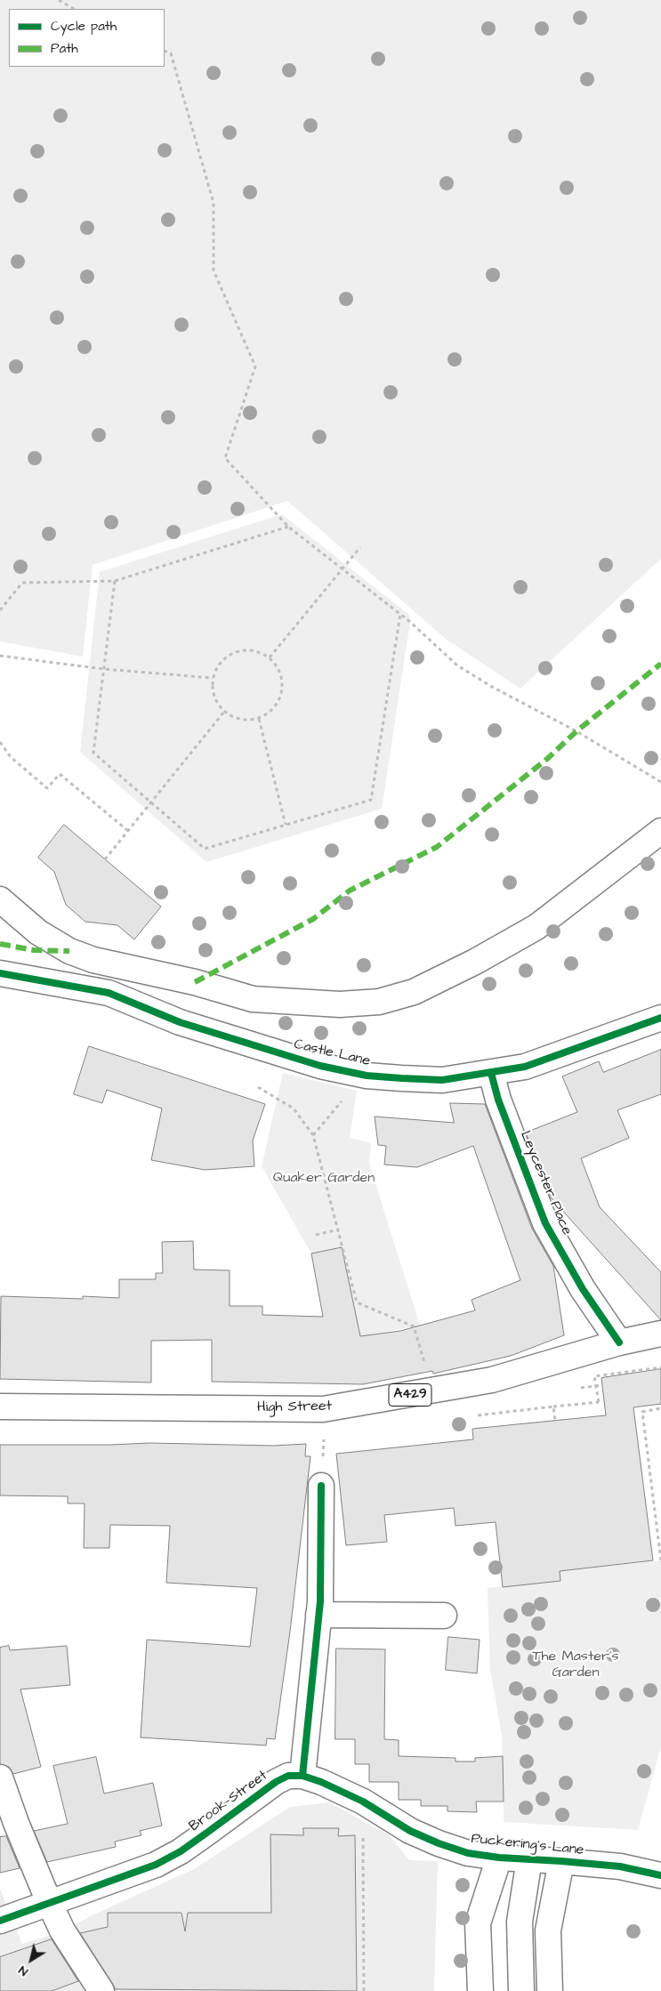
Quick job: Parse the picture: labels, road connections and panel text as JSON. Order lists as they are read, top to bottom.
{
  "streets": {
    "street": [
      "Castle Lane",
      "Leycester Place",
      "A429",
      "High Street",
      "Brook Street",
      "Puckering's Lane"
    ]
  },
  "crossings": [
    ["Castle Lane", "Leycester Place"],
    ["Leycester Place", "High Street"],
    ["Brook Street", "Puckering's Lane"]
  ],
  "parks": ["Quaker Garden", "The Master's Garden"],
  "legend": ["Cycle path", "Path"],
  "north": "bottom left"
}
